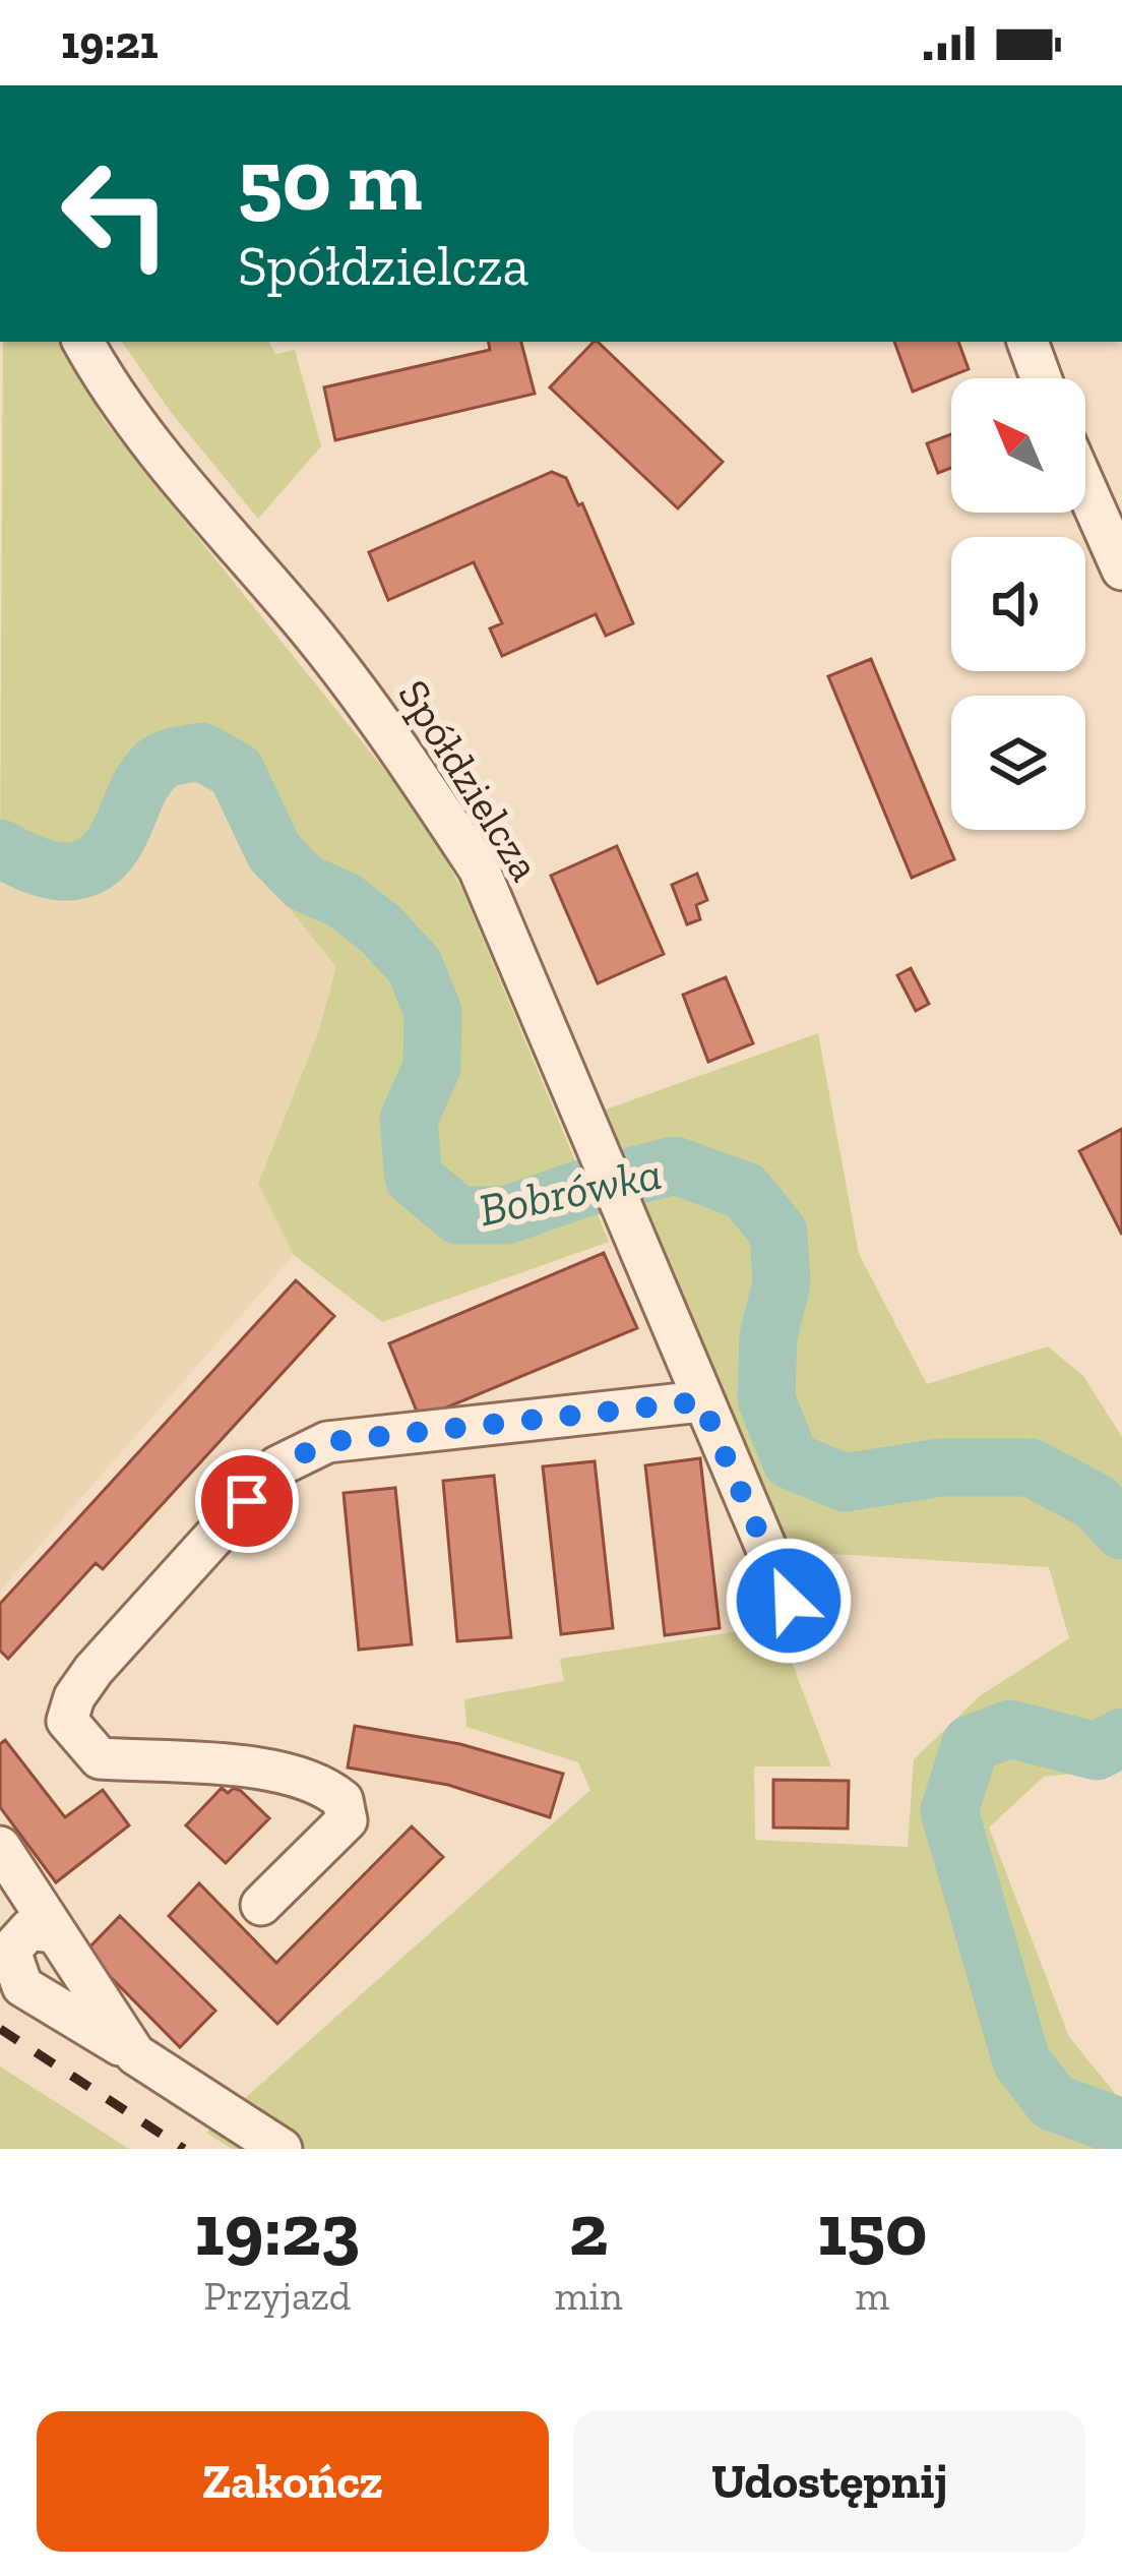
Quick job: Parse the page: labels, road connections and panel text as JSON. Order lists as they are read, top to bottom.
{
  "streets": {
    "street": ["Spółdzielcza"]
  },
  "water": ["Bobrówka"],
  "north": "top left",
  "page": {
    "status": "19:21",
    "turn": ["50 m", "Spółdzielcza"],
    "eta": [
      "19:23",
      "Przyjazd",
      "2",
      "min",
      "150",
      "m"
    ],
    "buttons": ["Zakończ", "Udostępnij"]
  }
}
